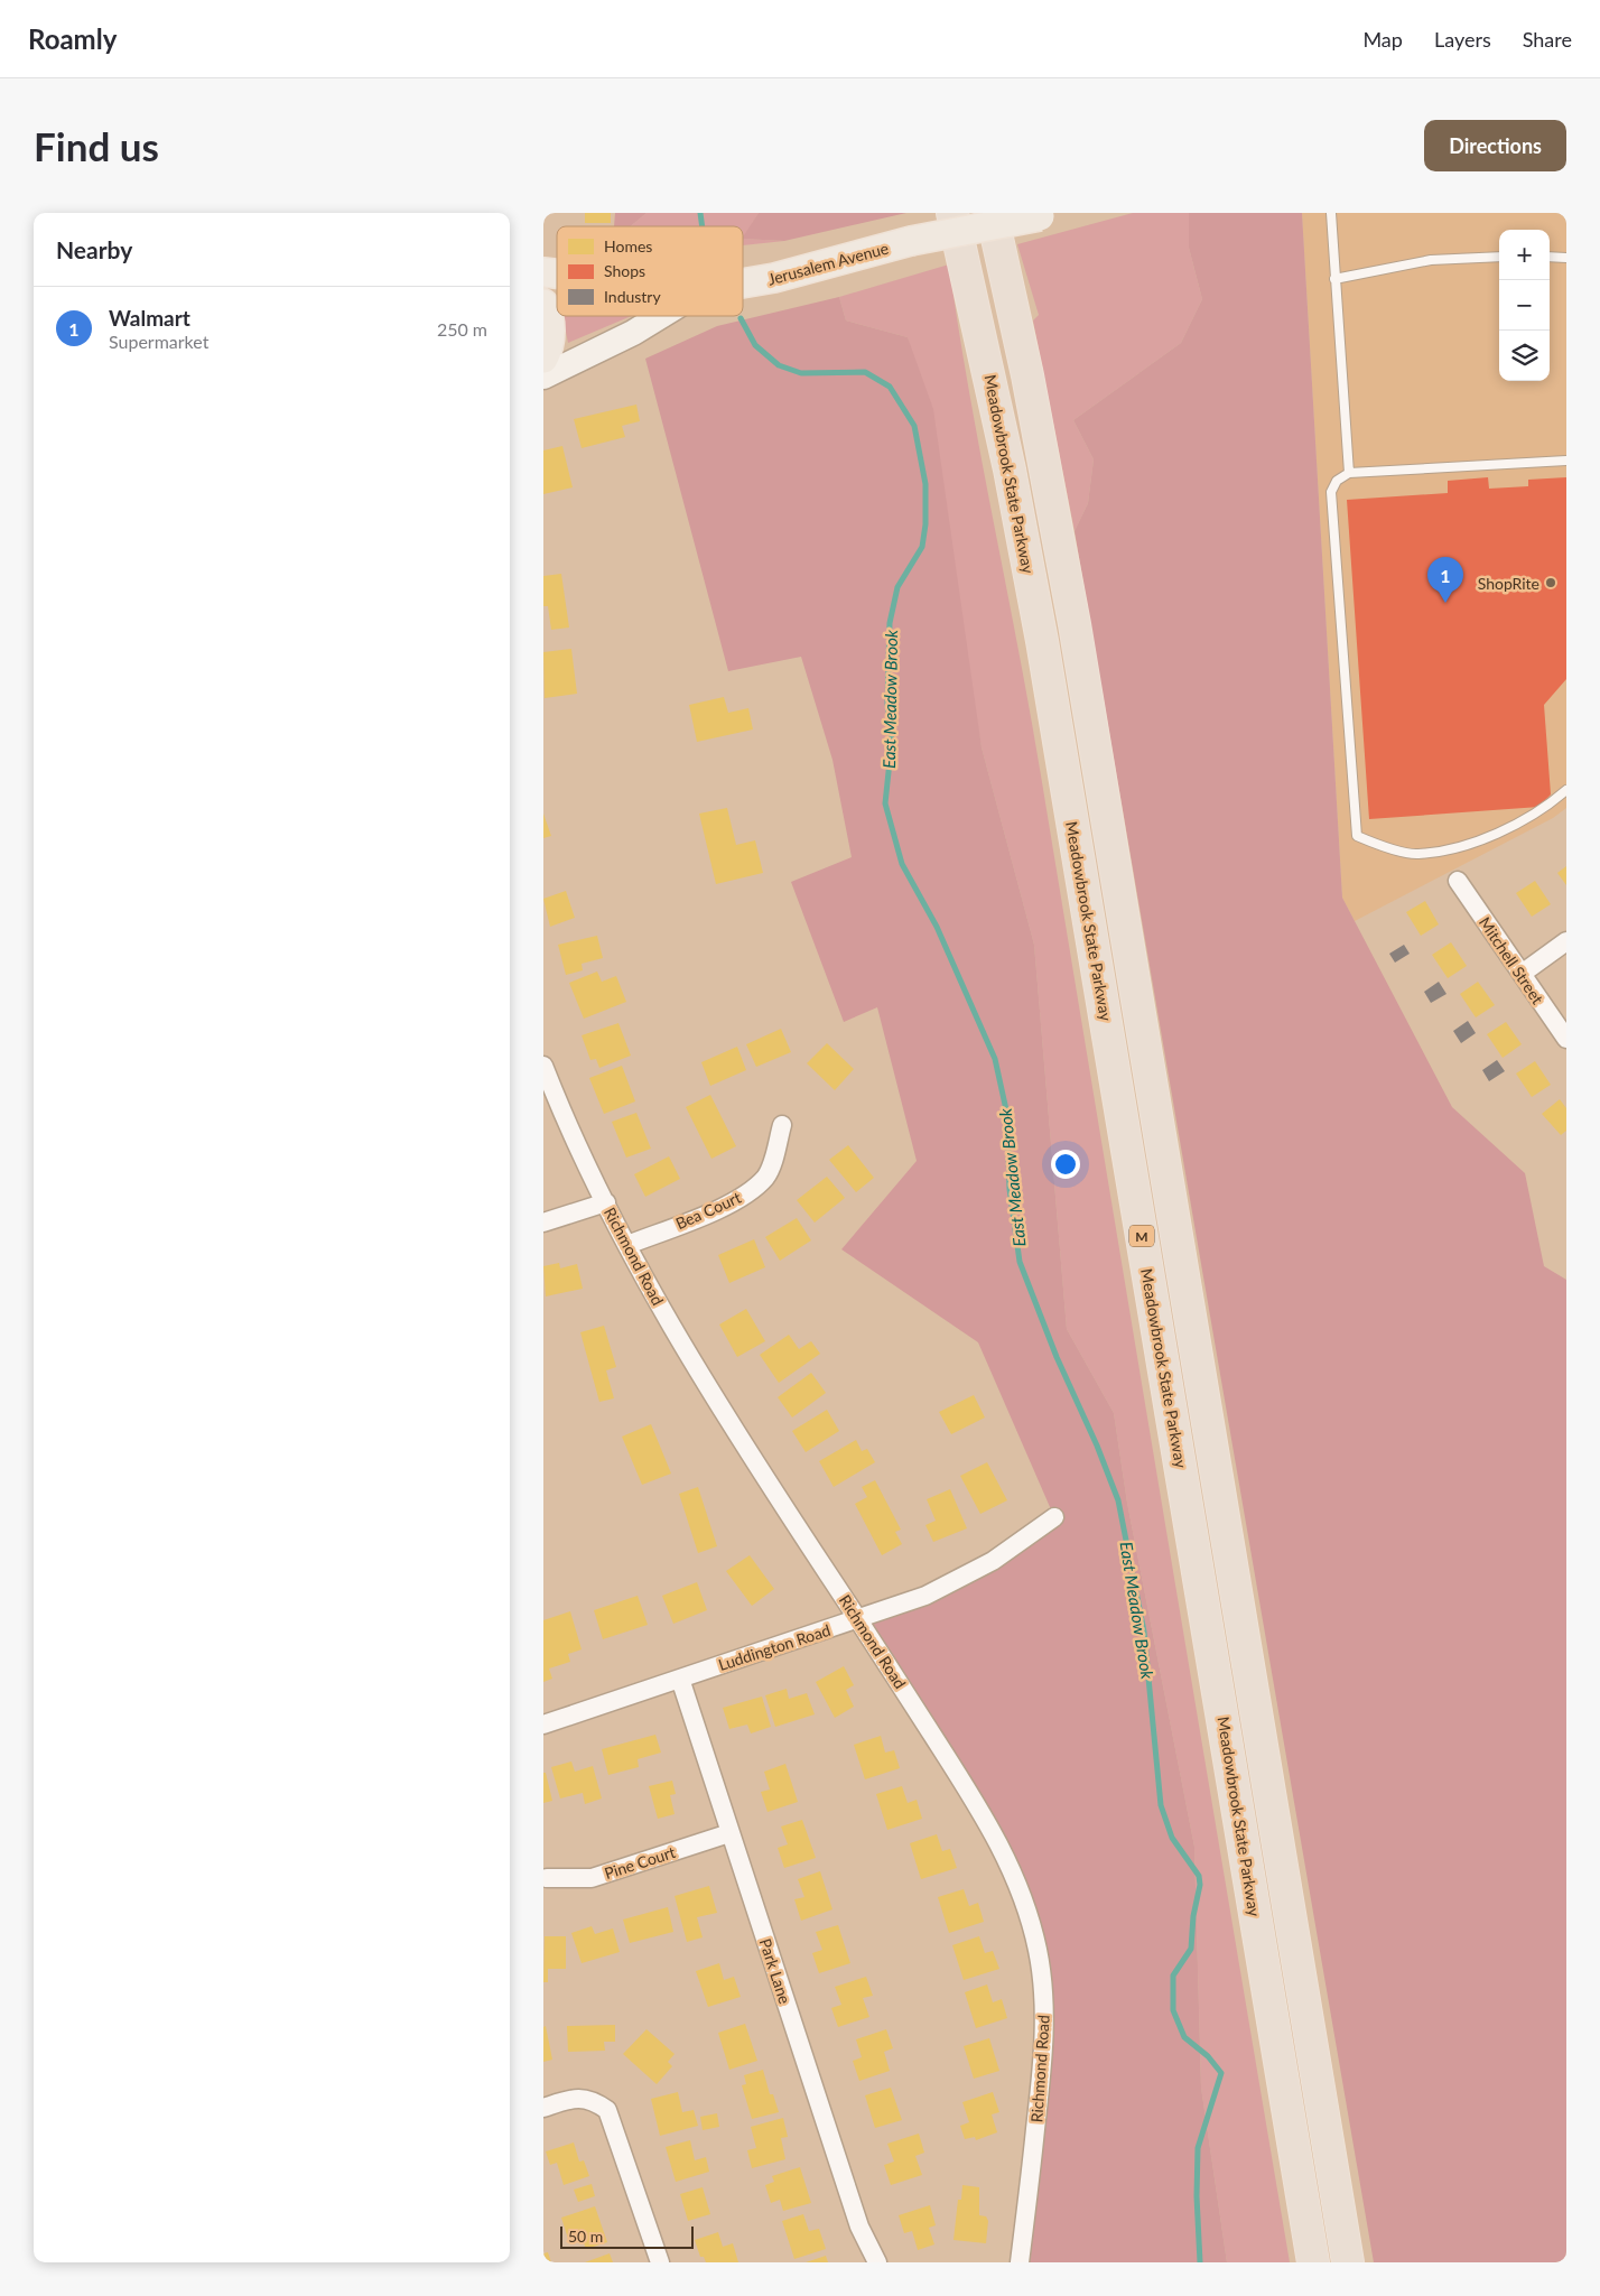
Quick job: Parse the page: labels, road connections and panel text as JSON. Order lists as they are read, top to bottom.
{
  "streets": {
    "highway": ["Meadowbrook State Parkway", "M"],
    "main road": ["Jerusalem Avenue"],
    "street": [
      "Mitchell Street",
      "Bea Court",
      "Richmond Road",
      "Luddington Road",
      "Pine Court",
      "Park Lane"
    ]
  },
  "crossings": [
    ["Jerusalem Avenue", "M"],
    ["Bea Court", "Richmond Road"],
    ["Richmond Road", "Luddington Road"],
    ["Luddington Road", "Park Lane"],
    ["Pine Court", "Park Lane"]
  ],
  "water": ["East Meadow Brook"],
  "places": ["ShopRite"],
  "legend": ["Homes", "Shops", "Industry"],
  "scale_bar": "50 m",
  "page": {
    "header": "Roamly",
    "nav": ["Map", "Layers", "Share"],
    "buttons": "Directions",
    "title": "Find us",
    "heading": "Nearby",
    "map_buttons": ["+", "−"],
    "list": [
      {
        "mark": "1",
        "name": "Walmart",
        "note": "Supermarket",
        "value": "250 m"
      }
    ],
    "pins": "1",
    "scale": "50 m"
  }
}
